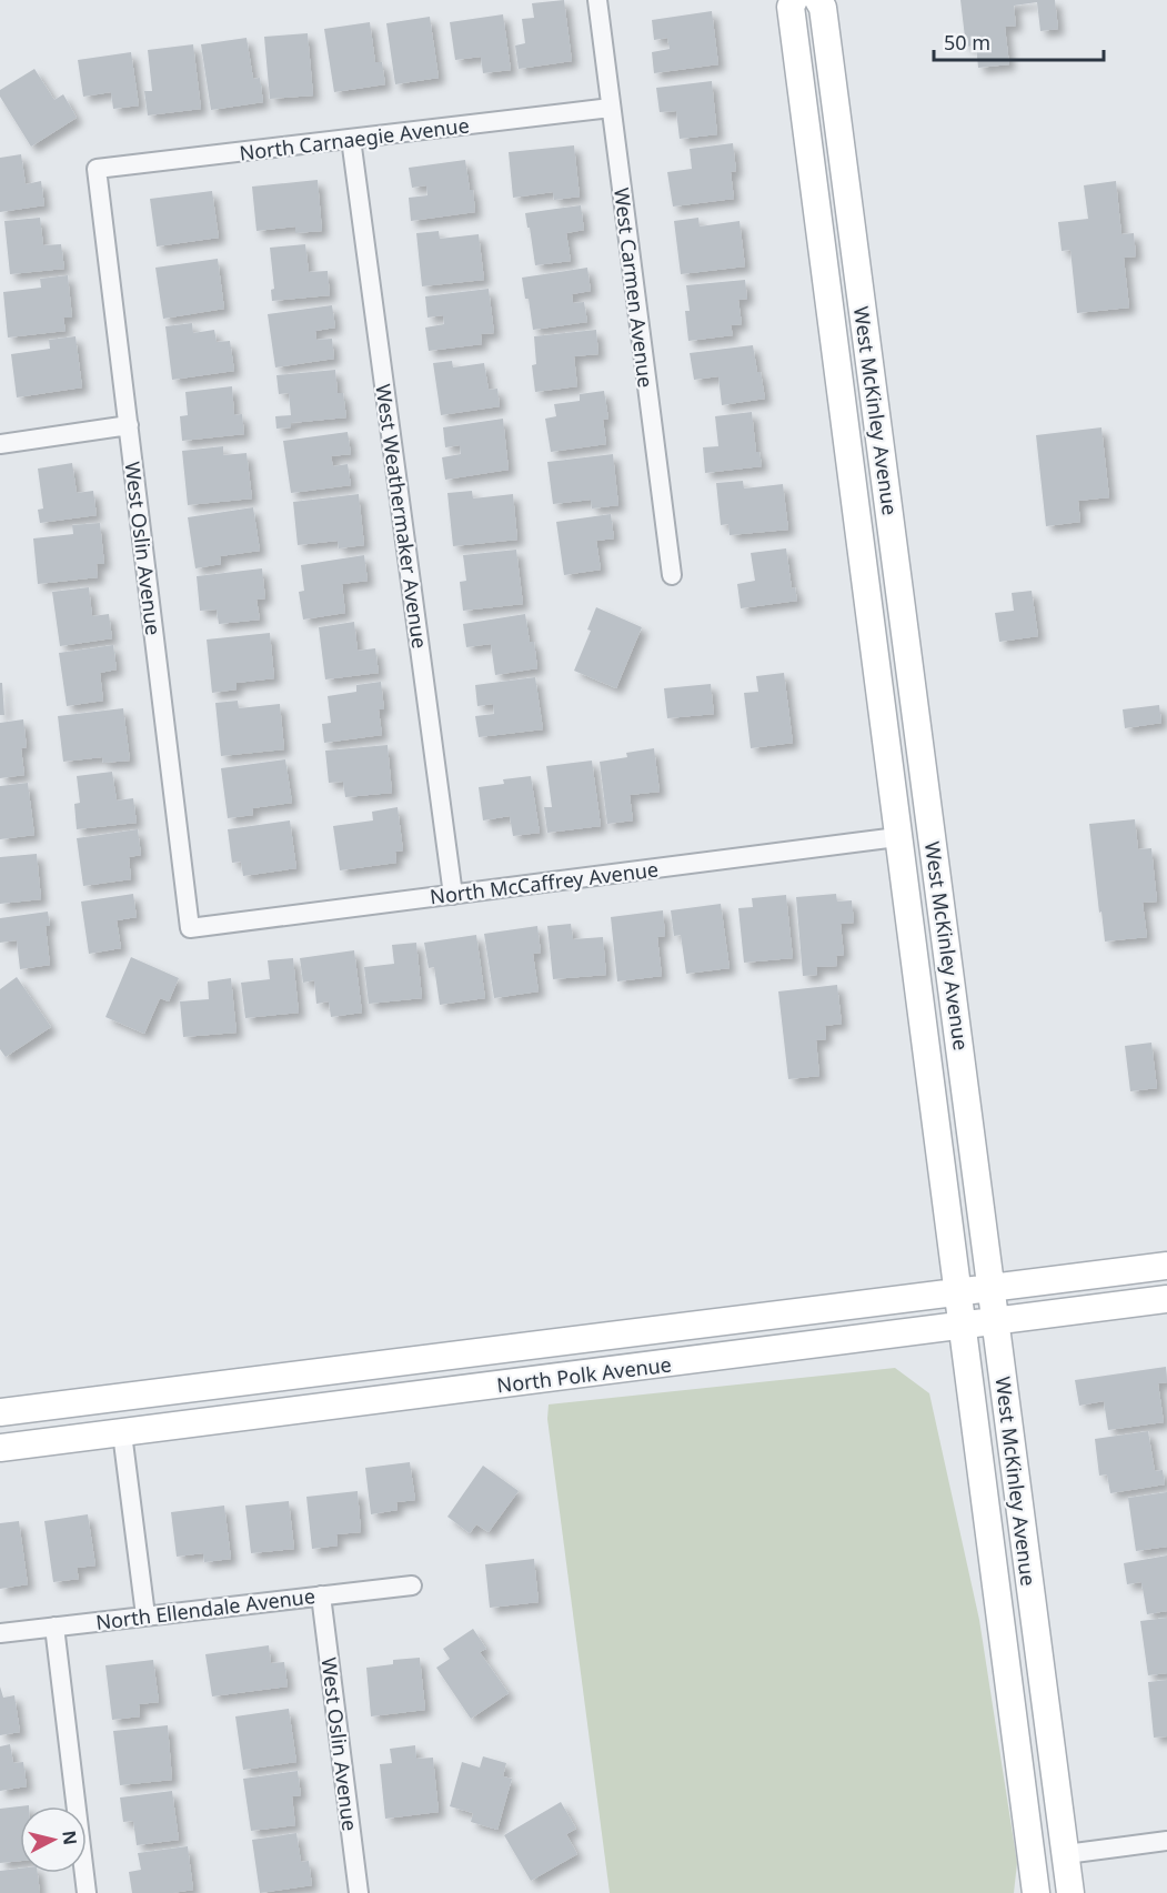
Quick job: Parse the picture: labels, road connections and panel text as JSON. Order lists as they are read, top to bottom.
{
  "streets": {
    "main road": ["West McKinley Avenue", "North Polk Avenue"],
    "street": [
      "North Carnaegie Avenue",
      "West Carmen Avenue",
      "West Weathermaker Avenue",
      "West Oslin Avenue",
      "North McCaffrey Avenue",
      "North Ellendale Avenue"
    ]
  },
  "crossings": [
    ["North Carnaegie Avenue", "West Carmen Avenue"],
    ["North Carnaegie Avenue", "West Weathermaker Avenue"],
    ["North Carnaegie Avenue", "West Oslin Avenue"],
    ["West McKinley Avenue", "North McCaffrey Avenue"],
    ["West McKinley Avenue", "North Polk Avenue"],
    ["West Weathermaker Avenue", "North McCaffrey Avenue"],
    ["West Oslin Avenue", "North McCaffrey Avenue"],
    ["West Oslin Avenue", "North Ellendale Avenue"]
  ],
  "scale_bar": "50 m",
  "north": "right"
}
